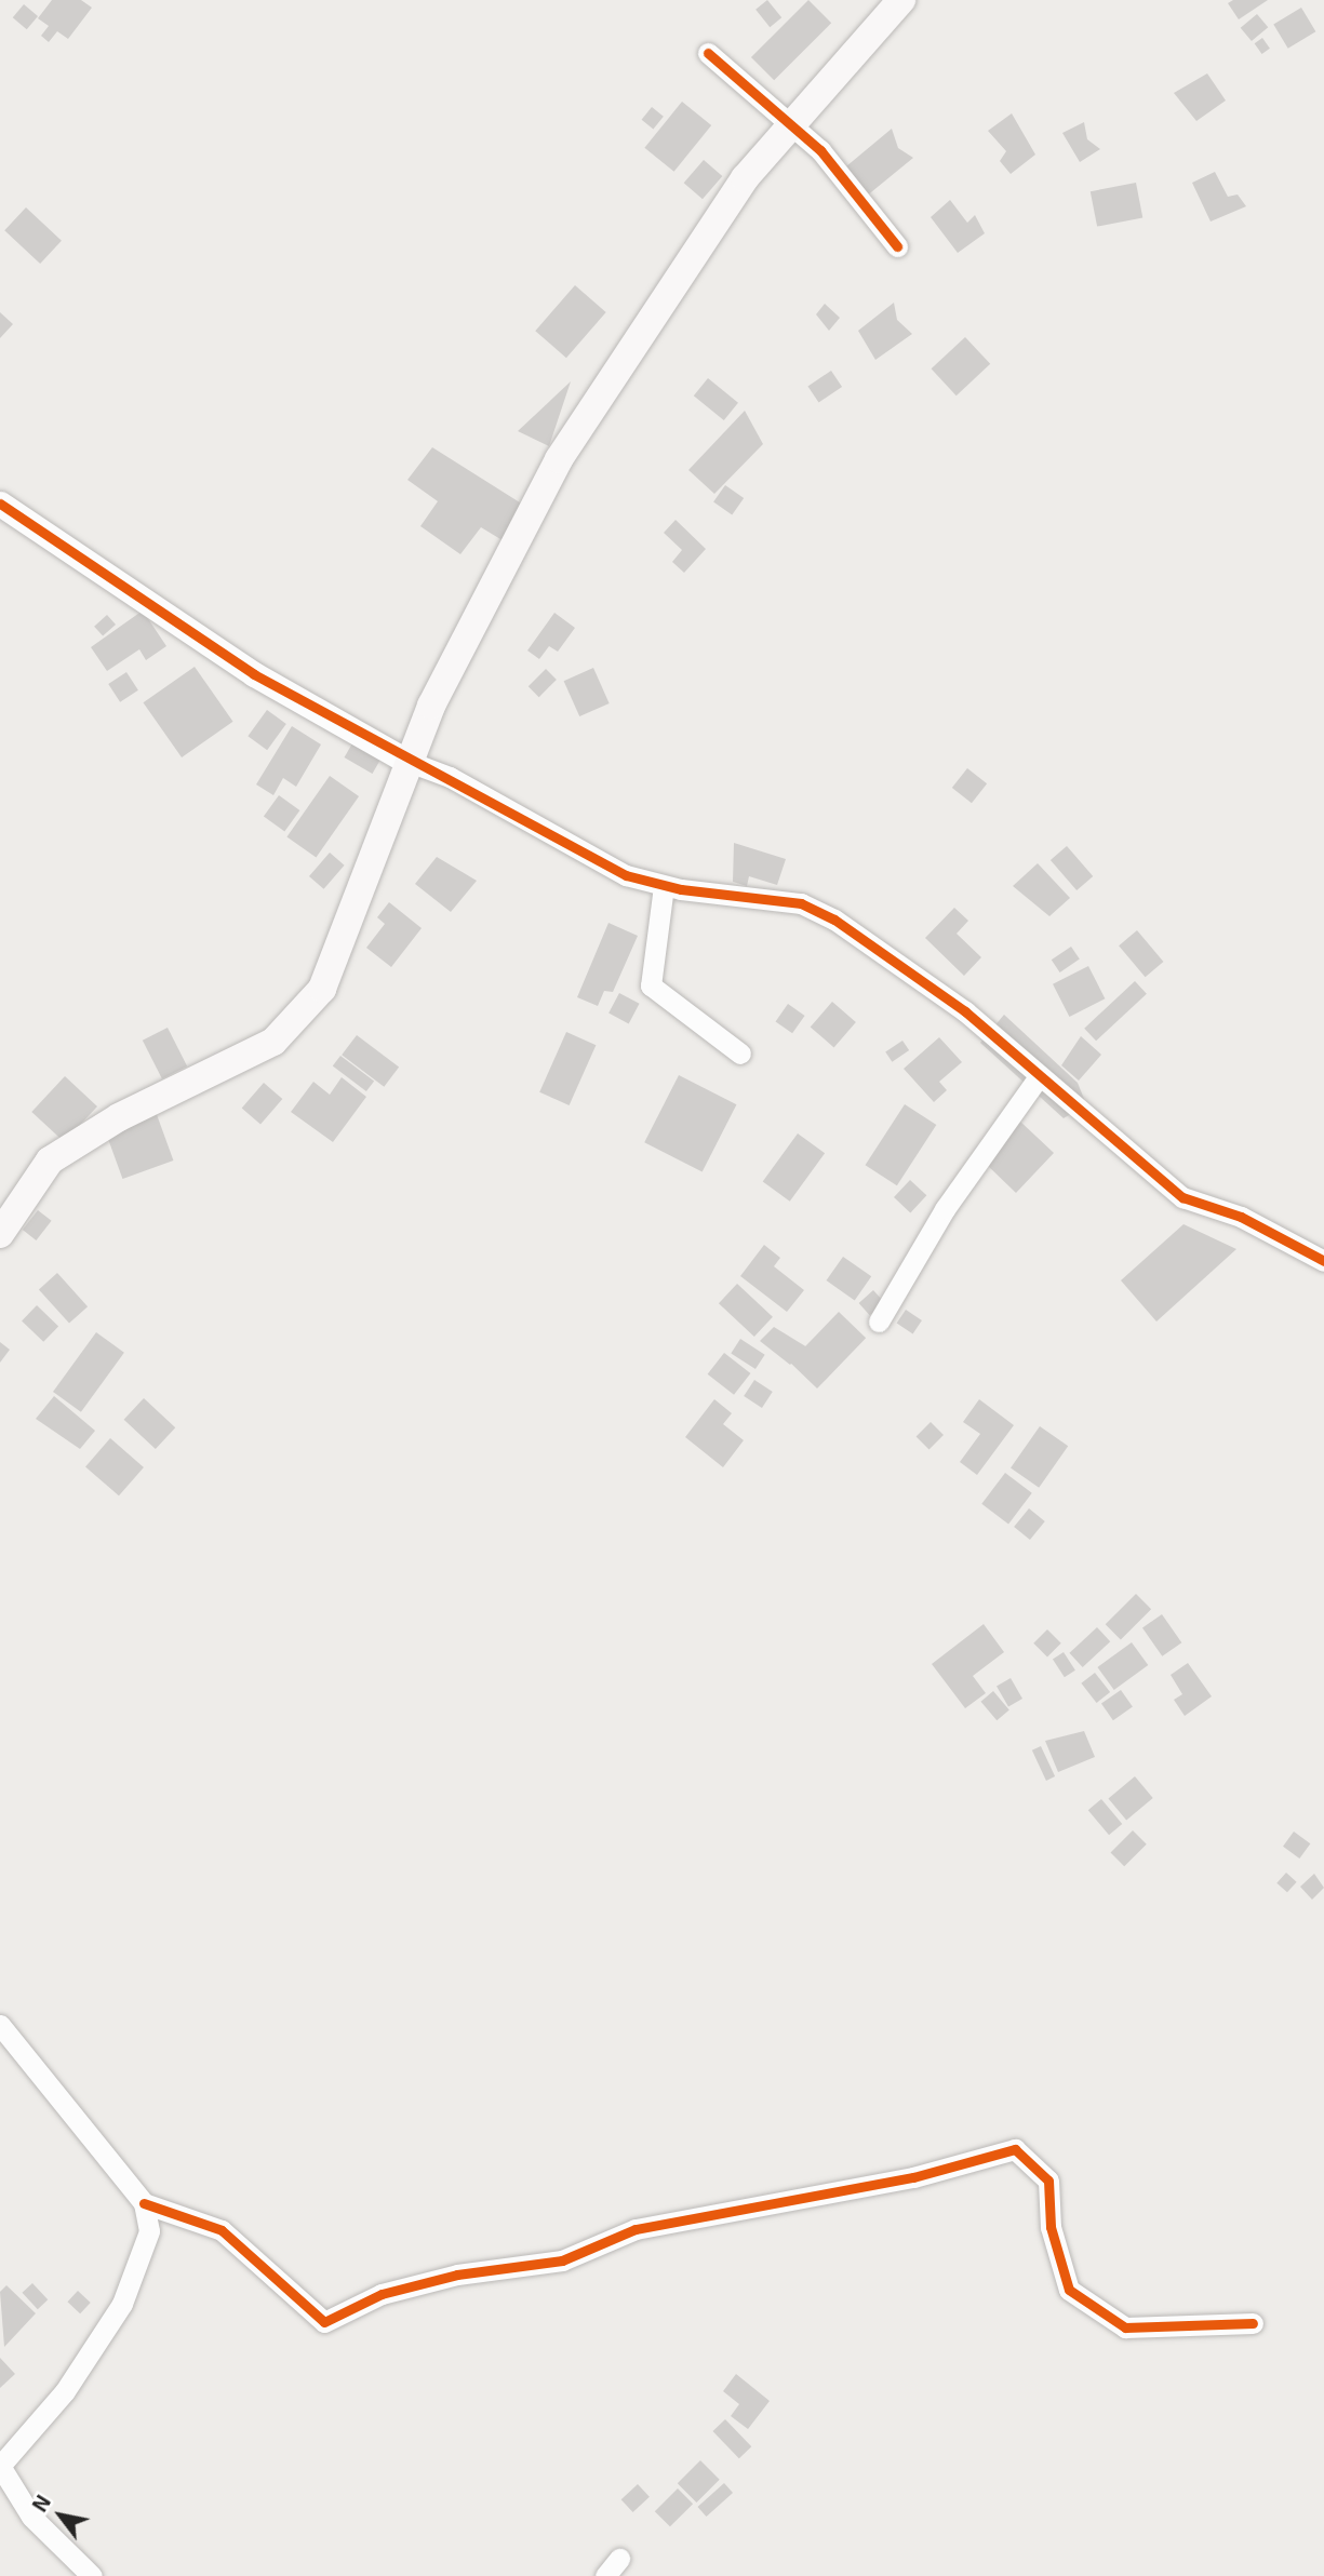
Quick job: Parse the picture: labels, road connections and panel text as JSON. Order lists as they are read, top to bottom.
{
  "north": "top left"
}
